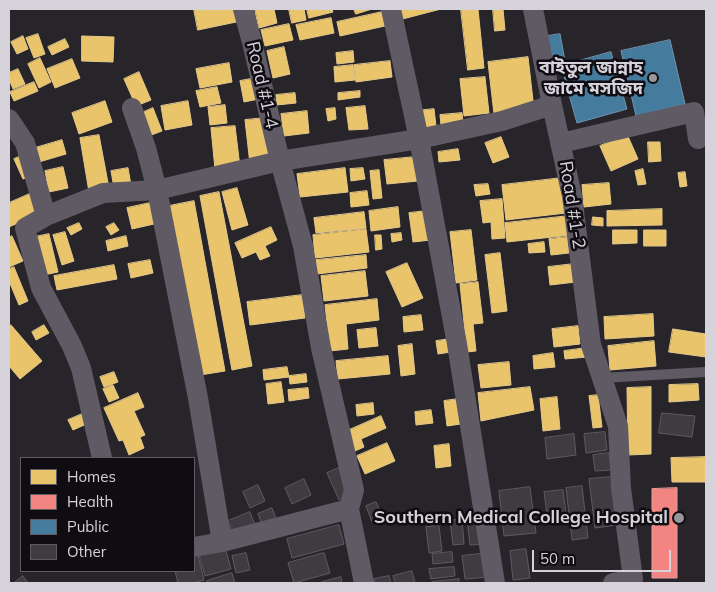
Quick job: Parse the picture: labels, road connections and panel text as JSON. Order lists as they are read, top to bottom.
{
  "streets": {
    "street": ["Road #1-4", "Road #1-2"]
  },
  "places": ["বাইতুল জান্নাহ জামে মসজিদ", "Southern Medical College Hospital"],
  "legend": [
    "Homes",
    "Health",
    "Public",
    "Other"
  ],
  "scale_bar": "50 m"
}
